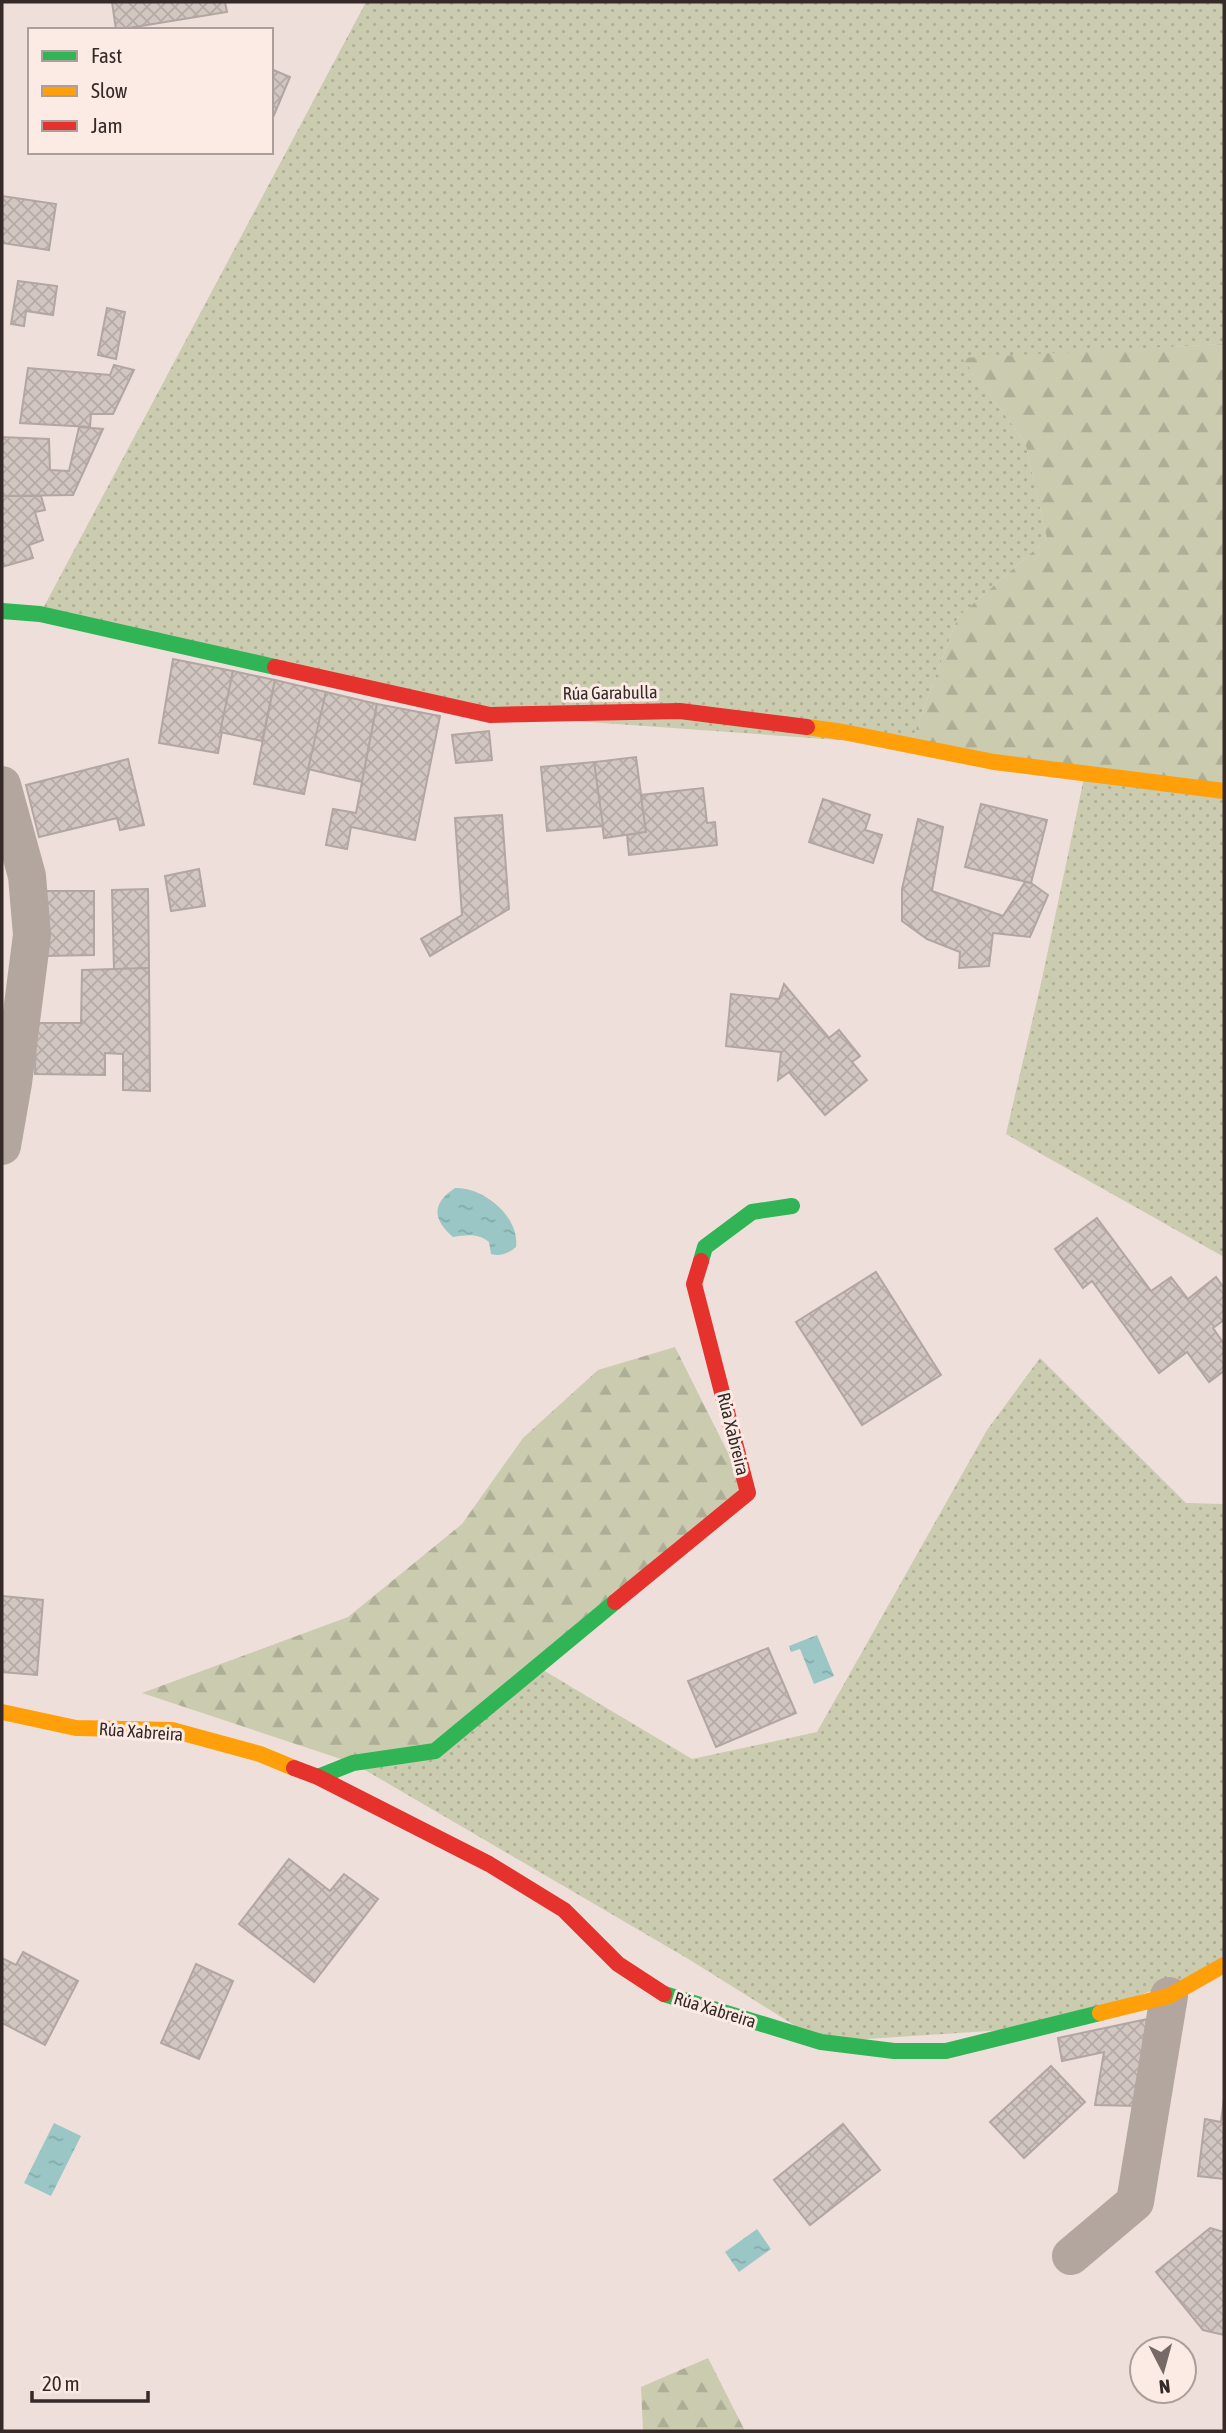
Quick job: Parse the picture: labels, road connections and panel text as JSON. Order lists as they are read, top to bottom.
{
  "streets": {
    "street": ["Rúa Garabulla", "Rúa Xabreira"]
  },
  "legend": ["Fast", "Slow", "Jam"],
  "scale_bar": "20 m",
  "north": "bottom"
}
